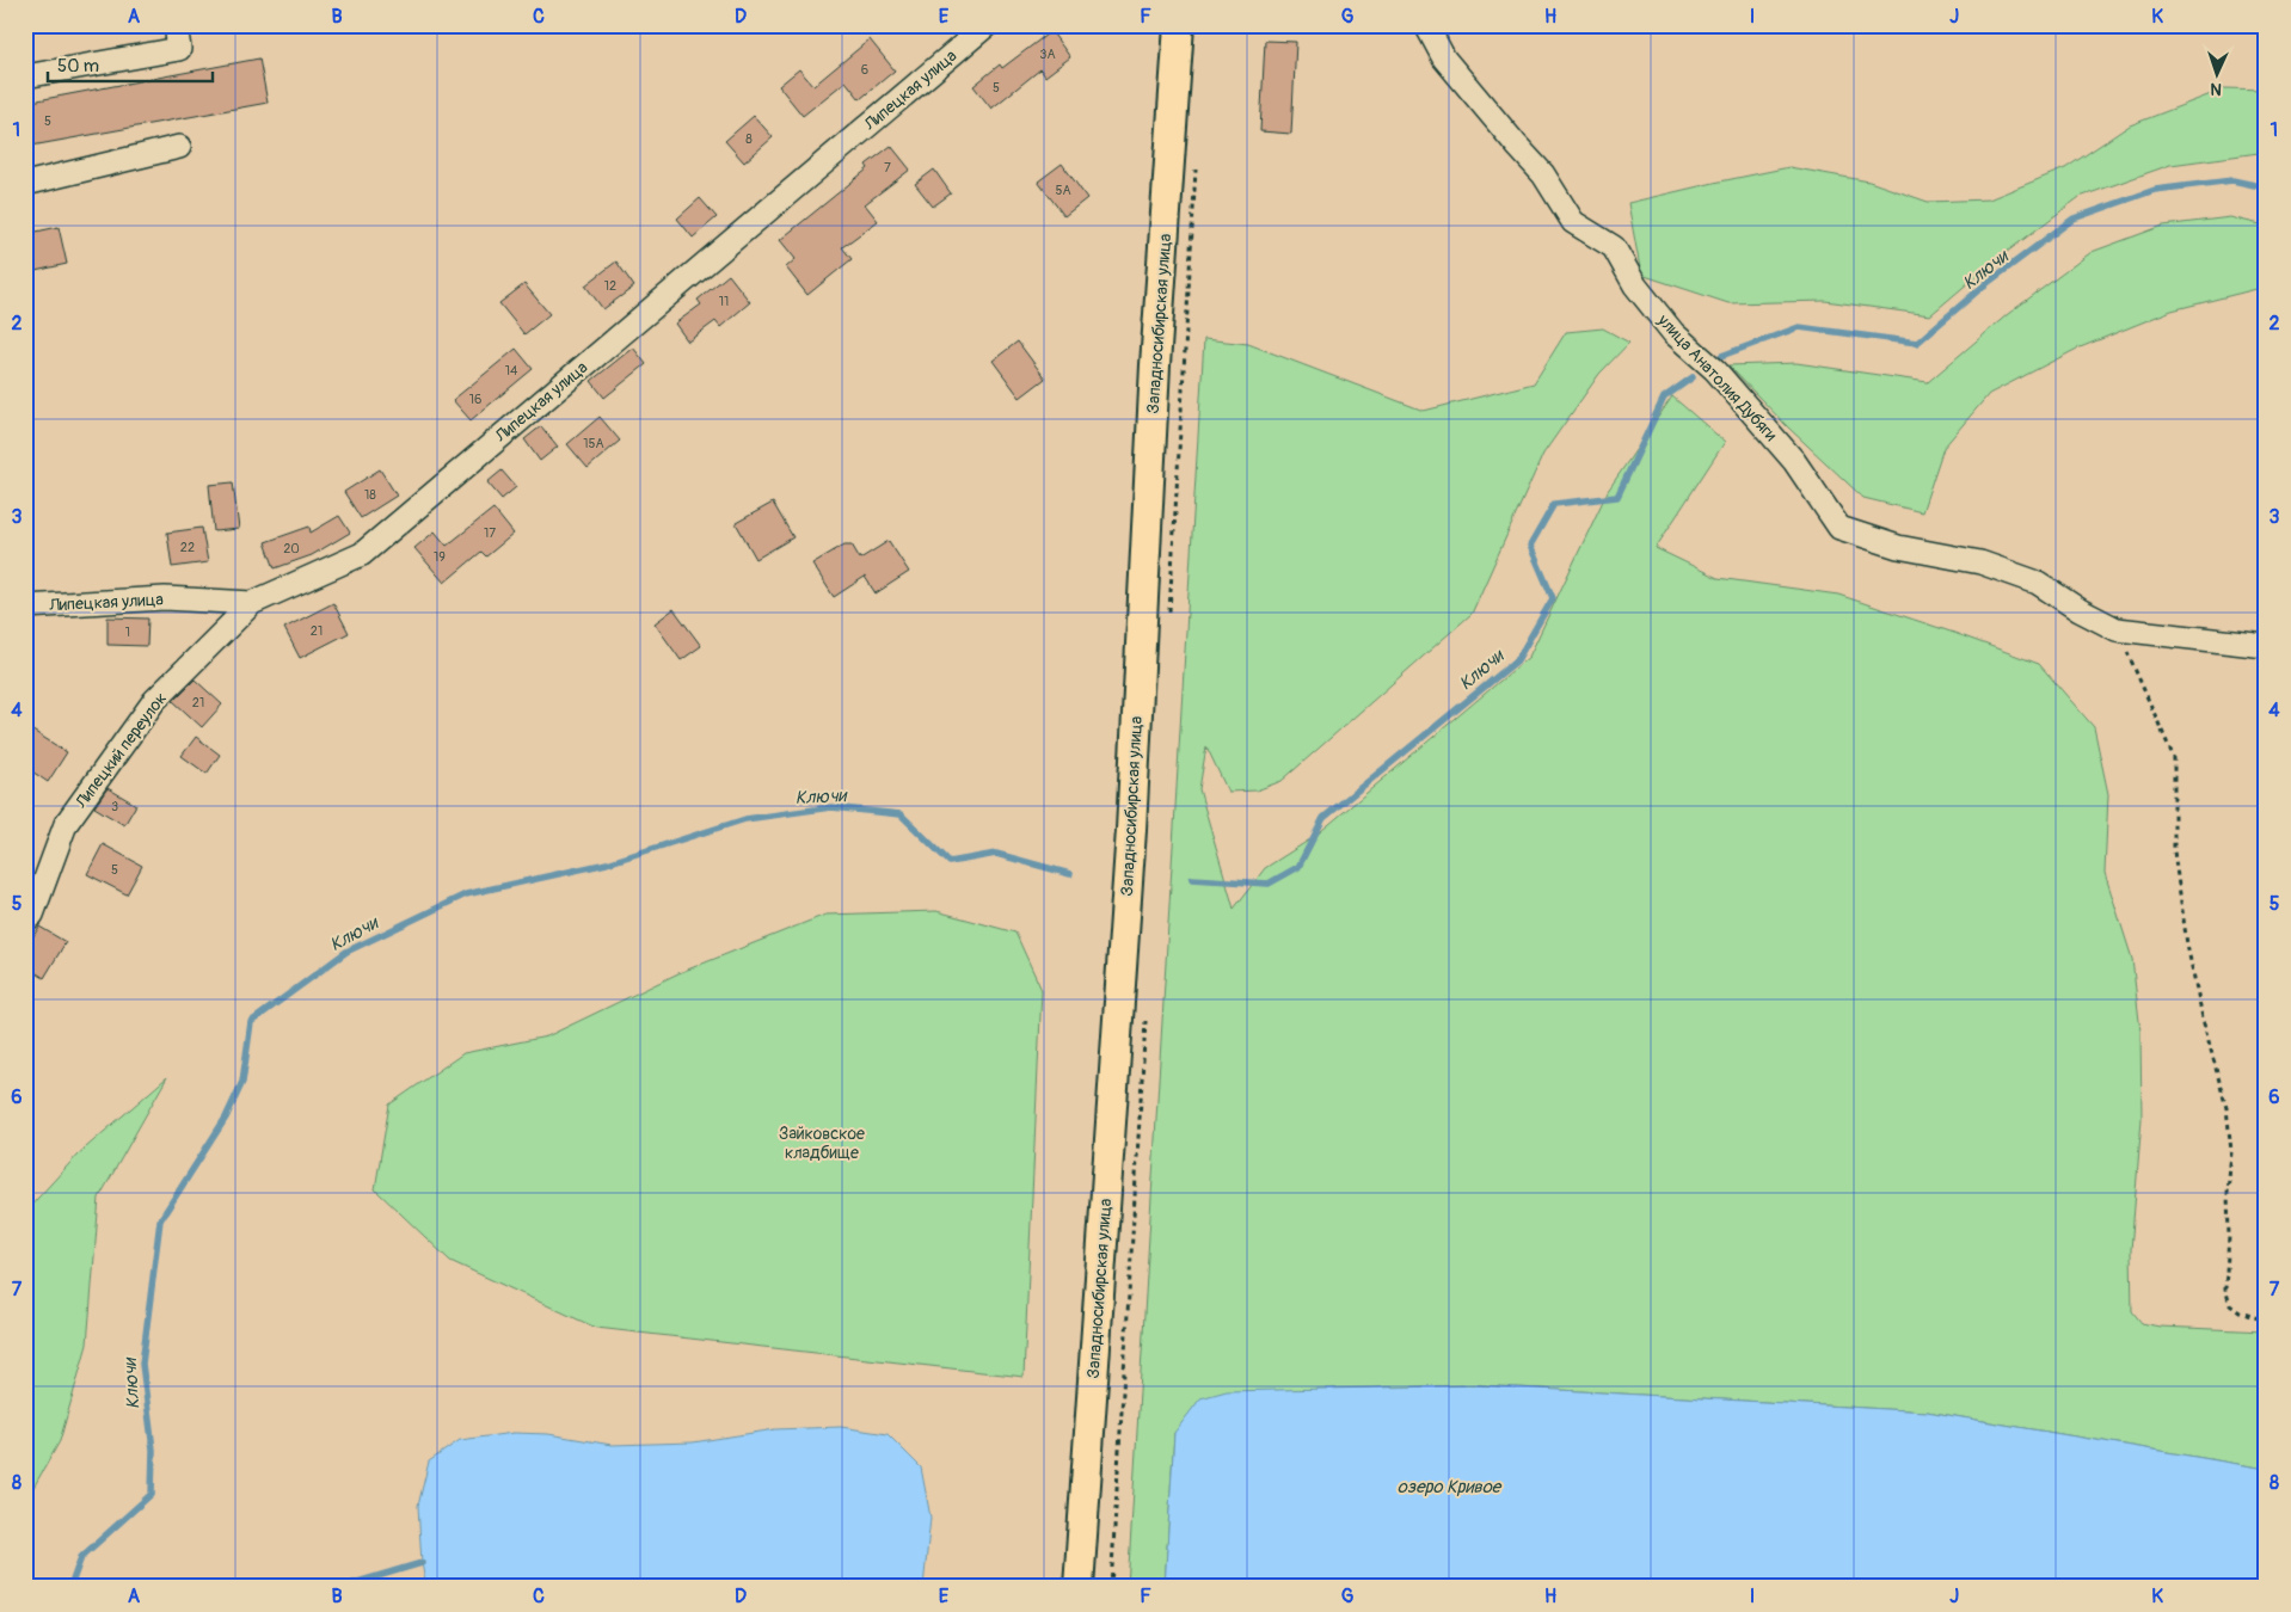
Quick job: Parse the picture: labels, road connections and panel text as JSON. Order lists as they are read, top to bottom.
{
  "streets": {
    "main road": ["Западносибирская улица"],
    "street": ["Липецкая улица", "улица Анатолия Дубяги", "Липецкий переулок"]
  },
  "crossings": [
    ["Липецкая улица", "Липецкий переулок"]
  ],
  "water": ["Ключи", "озеро Кривое"],
  "parks": ["Зайковское кладбище"],
  "house_numbers": [
    "3А",
    "6",
    "5",
    "5",
    "8",
    "7",
    "5А",
    "12",
    "11",
    "14",
    "16",
    "15А",
    "18",
    "17",
    "22",
    "20",
    "19",
    "21",
    "1",
    "21",
    "3",
    "5"
  ],
  "scale_bar": "50 m",
  "north": "bottom",
  "grid": {
    "columns": [
      "A",
      "B",
      "C",
      "D",
      "E",
      "F",
      "G",
      "H",
      "I",
      "J",
      "K"
    ],
    "rows": [
      "1",
      "2",
      "3",
      "4",
      "5",
      "6",
      "7",
      "8"
    ]
  }
}
